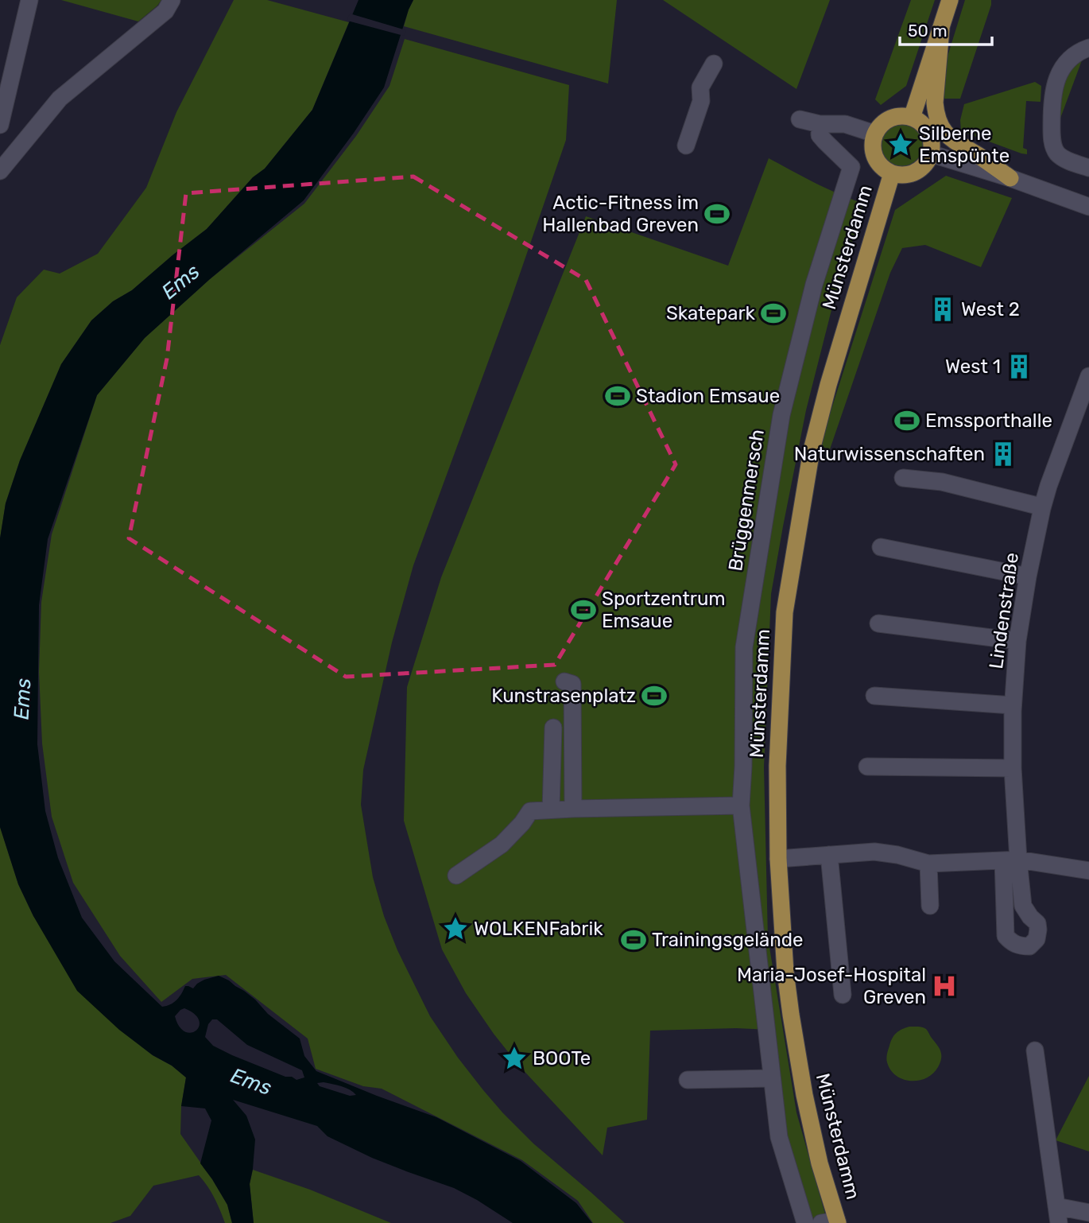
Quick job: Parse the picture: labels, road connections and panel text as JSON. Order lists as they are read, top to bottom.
{
  "streets": {
    "main road": ["Münsterdamm"],
    "street": ["Brüggenmersch", "Lindenstraße"]
  },
  "water": ["Ems"],
  "places": {
    "place": ["Silberne Emspünte", "WOLKENFabrik", "BOOTe"],
    "sports": [
      "Actic-Fitness im Hallenbad Greven",
      "Skatepark",
      "Stadion Emsaue",
      "Emssporthalle",
      "Sportzentrum Emsaue",
      "Kunstrasenplatz",
      "Trainingsgelände"
    ],
    "building": ["West 2", "West 1", "Naturwissenschaften"],
    "hospital": ["Maria-Josef-Hospital Greven"]
  },
  "scale_bar": "50 m"
}
